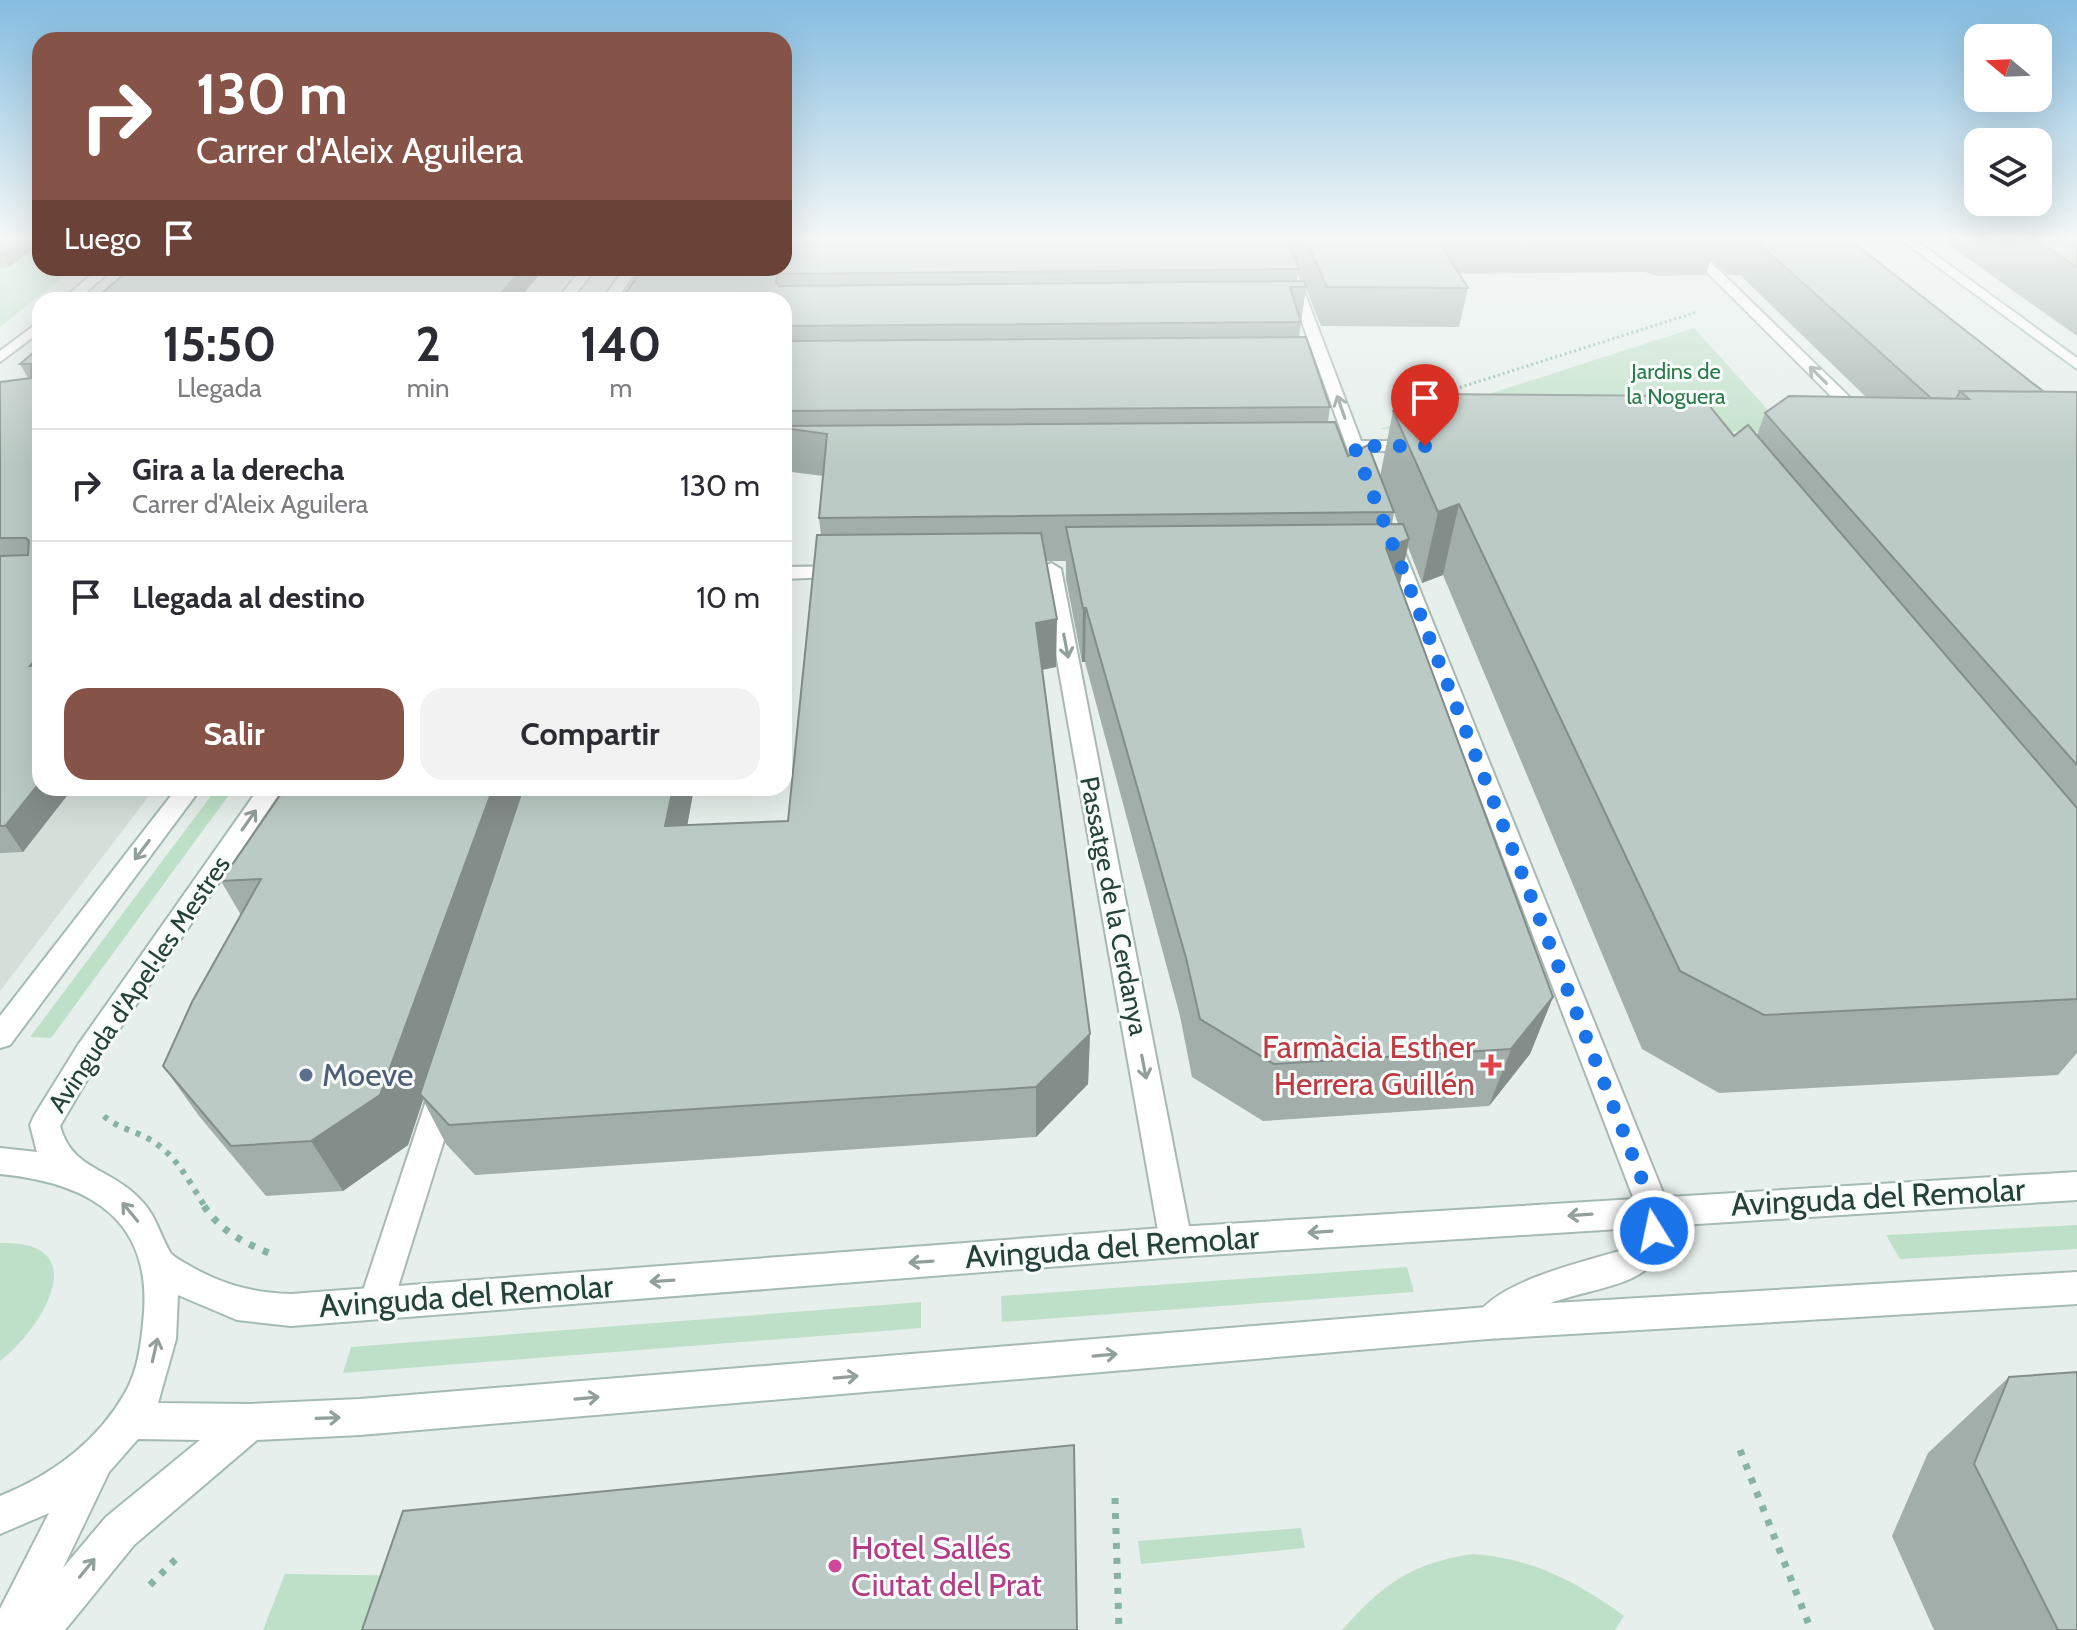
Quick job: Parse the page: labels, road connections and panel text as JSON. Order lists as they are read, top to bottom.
{
  "streets": {
    "street": ["Passatge de la Cerdanya", "Avinguda d'Apel·les Mestres", "Avinguda del Remolar"]
  },
  "crossings": [
    ["Passatge de la Cerdanya", "Avinguda del Remolar"]
  ],
  "one_way": ["Passatge de la Cerdanya"],
  "parks": ["Jardins de la Noguera"],
  "places": {
    "health": ["Farmàcia Esther Herrera Guillén"],
    "other": ["Moeve", "Hotel Sallés Ciutat del Prat"]
  },
  "north": "left",
  "page": {
    "turn": ["130 m", "Carrer d'Aleix Aguilera"],
    "then": "Luego",
    "eta": [
      "15:50",
      "Llegada",
      "2",
      "min",
      "140",
      "m"
    ],
    "list": [
      {
        "name": "Gira a la derecha",
        "note": "Carrer d'Aleix Aguilera",
        "value": "130 m"
      },
      {
        "name": "Llegada al destino",
        "value": "10 m"
      }
    ],
    "buttons": ["Salir", "Compartir"]
  }
}
